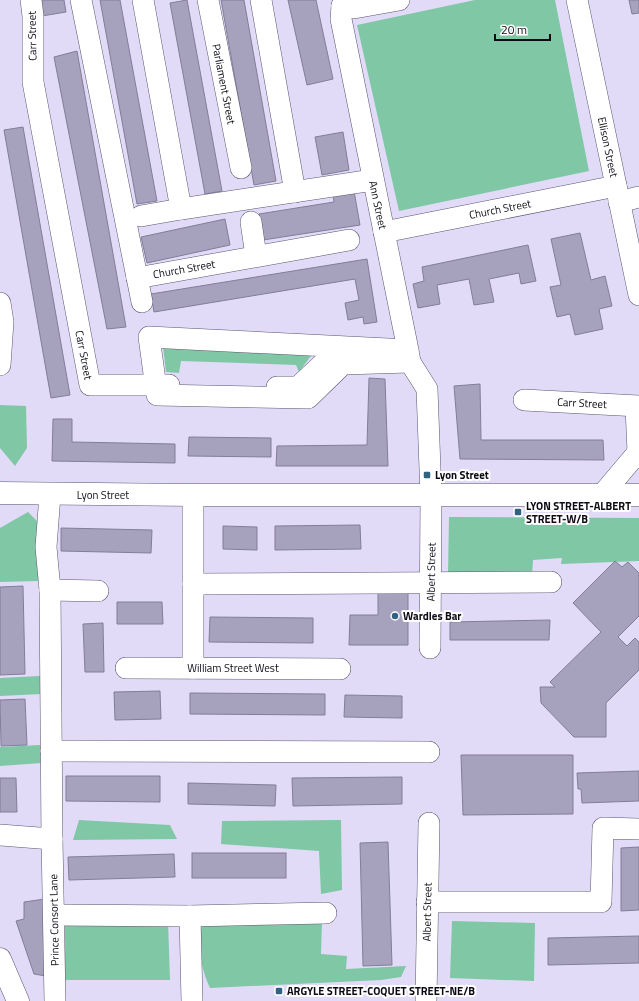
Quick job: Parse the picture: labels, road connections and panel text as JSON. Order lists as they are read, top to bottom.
{
  "streets": {
    "main road": ["Lyon Street"],
    "street": [
      "Carr Street",
      "Parliament Street",
      "Ellison Street",
      "Ann Street",
      "Church Street",
      "Albert Street",
      "William Street West",
      "Prince Consort Lane"
    ]
  },
  "crossings": [
    ["Ellison Street", "Church Street"],
    ["Ann Street", "Church Street"],
    ["Ann Street", "Albert Street"],
    ["Lyon Street", "Albert Street"],
    ["Lyon Street", "Prince Consort Lane"]
  ],
  "places": {
    "transit": ["Lyon Street", "LYON STREET-ALBERT STREET-W/B", "ARGYLE STREET-COQUET STREET-NE/B"],
    "other": ["Wardles Bar"]
  },
  "scale_bar": "20 m"
}
